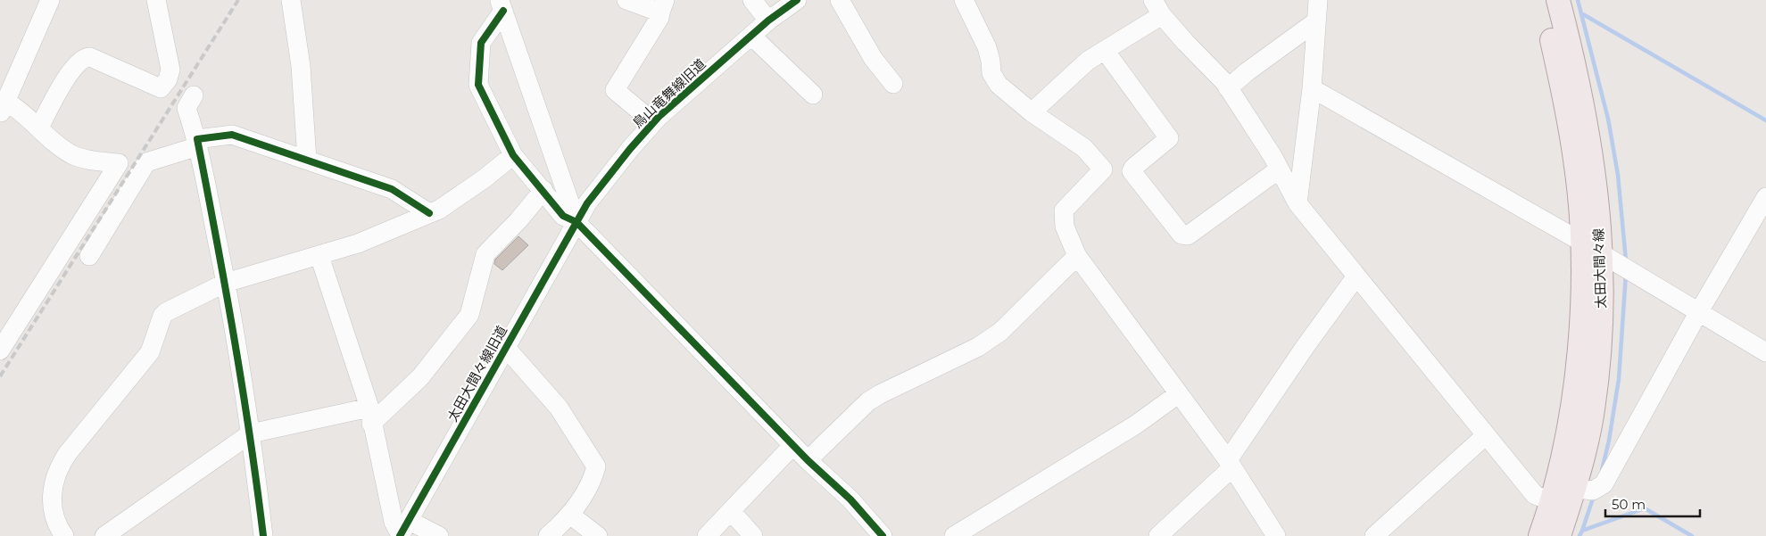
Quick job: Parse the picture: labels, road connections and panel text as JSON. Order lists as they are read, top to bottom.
{
  "streets": {
    "main road": ["太田大間々線"],
    "street": ["鳥山竜舞線旧道", "太田大間々線旧道"]
  },
  "crossings": [
    ["鳥山竜舞線旧道", "太田大間々線旧道"]
  ],
  "scale_bar": "50 m"
}
